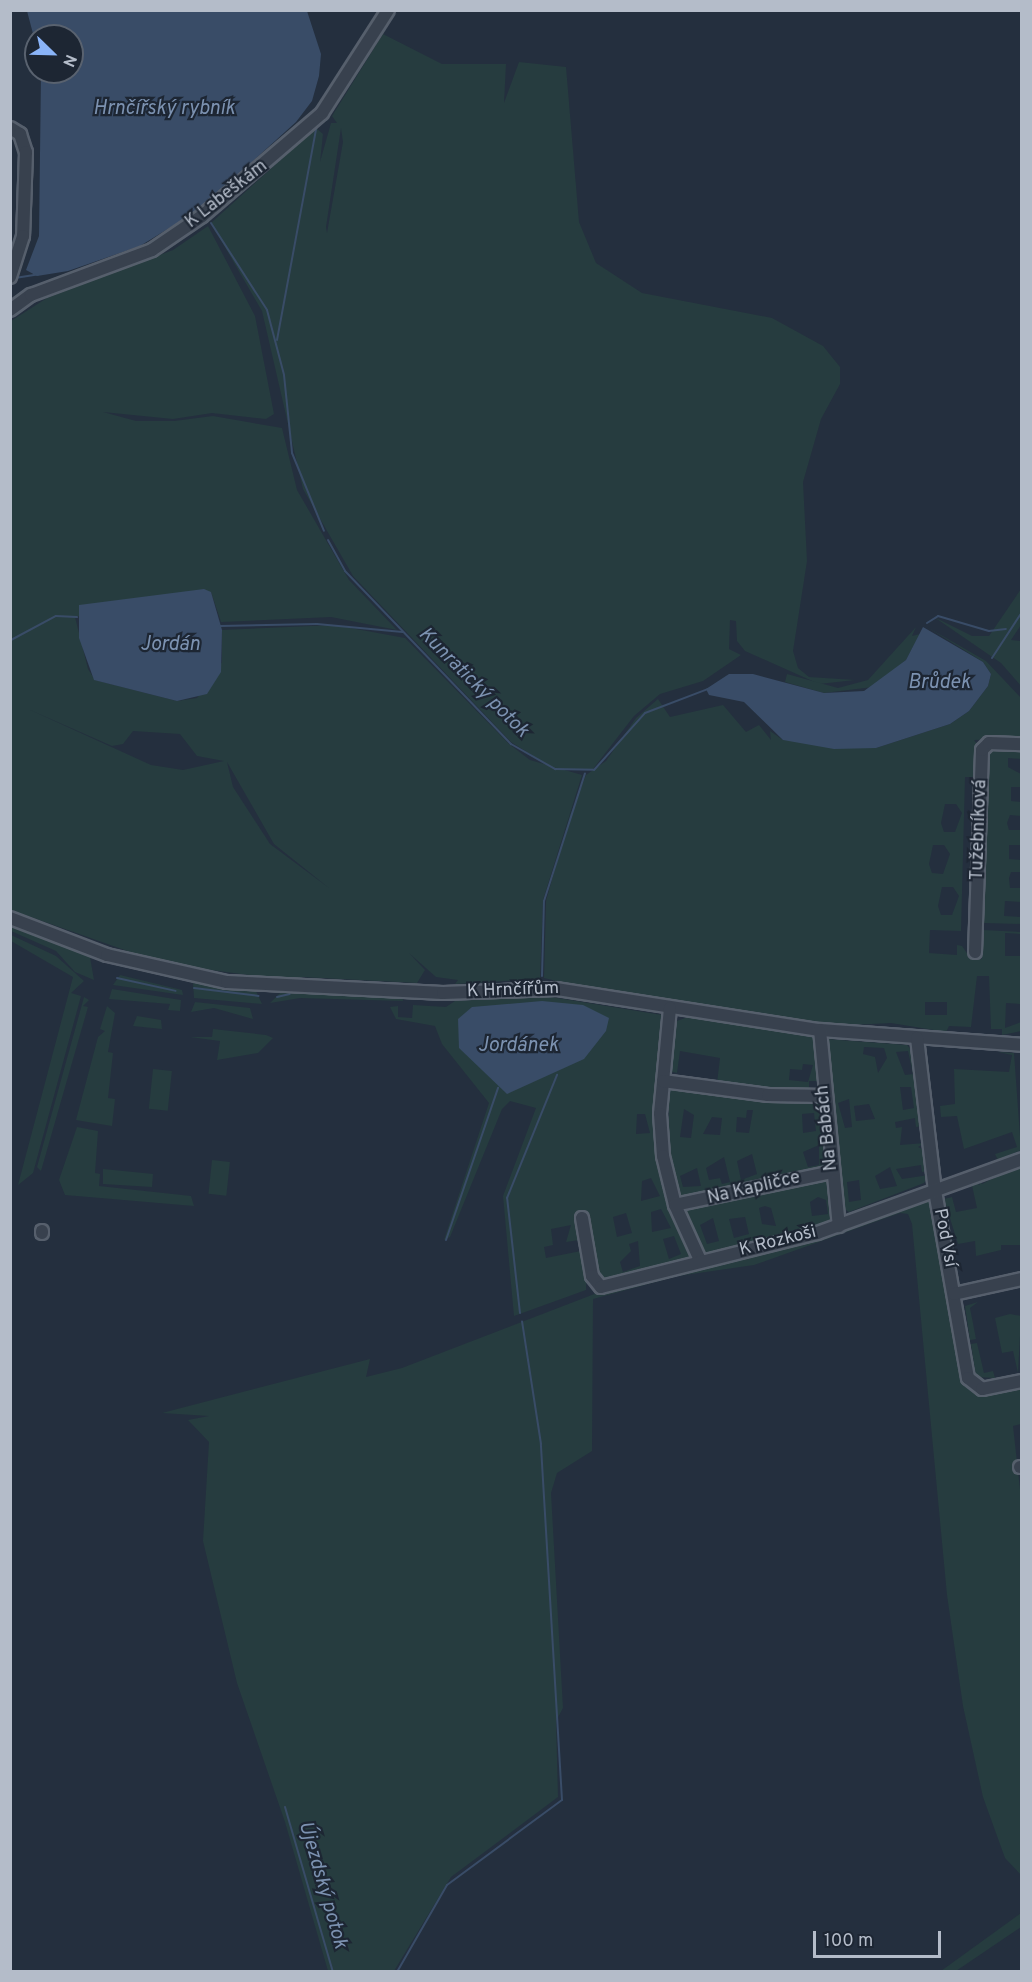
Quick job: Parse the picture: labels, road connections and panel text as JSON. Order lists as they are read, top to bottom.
{
  "streets": {
    "street": [
      "K Labeškám",
      "Tužebníková",
      "K Hrnčířům",
      "Na Babách",
      "Na Kapličce",
      "Pod Vsí",
      "K Rozkoši"
    ]
  },
  "crossings": [
    ["K Hrnčířům", "Na Babách"],
    ["K Hrnčířům", "Pod Vsí"],
    ["Na Babách", "Na Kapličce"],
    ["Na Babách", "K Rozkoši"],
    ["Pod Vsí", "K Rozkoši"]
  ],
  "water": [
    "Hrnčířský rybník",
    "Jordán",
    "Kunratický potok",
    "Brůdek",
    "Jordánek",
    "Újezdský potok"
  ],
  "scale_bar": "100 m",
  "north": "bottom right"
}
